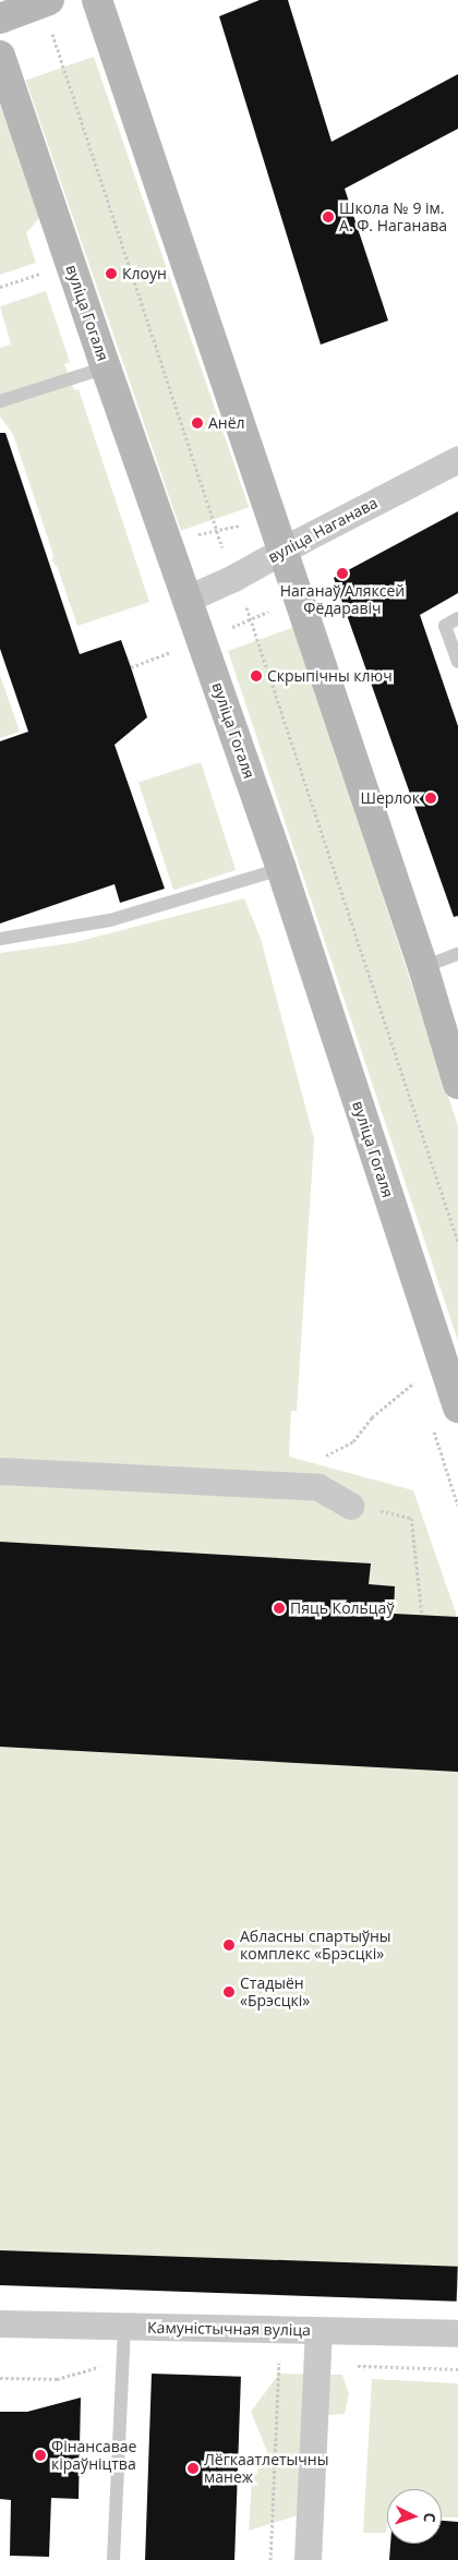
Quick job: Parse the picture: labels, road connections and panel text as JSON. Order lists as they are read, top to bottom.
{
  "streets": {
    "main road": ["вуліца Гогаля"],
    "street": ["вуліца Наганава", "Камуністычная вуліца"]
  },
  "crossings": [
    ["вуліца Гогаля", "вуліца Наганава"]
  ],
  "places": [
    "Школа № 9 ім. А. Ф. Наганава",
    "Клоун",
    "Анёл",
    "Наганаў Аляксей Фёдаравіч",
    "Скрыпічны ключ",
    "Шерлок",
    "Пяць Кольцаў",
    "Абласны спартыўны комплекс «Брэсцкі»",
    "Стадыён «Брэсцкі»",
    "Фінансавае кіраўніцтва",
    "Лёгкаатлетычны манеж"
  ],
  "north": "right"
}
